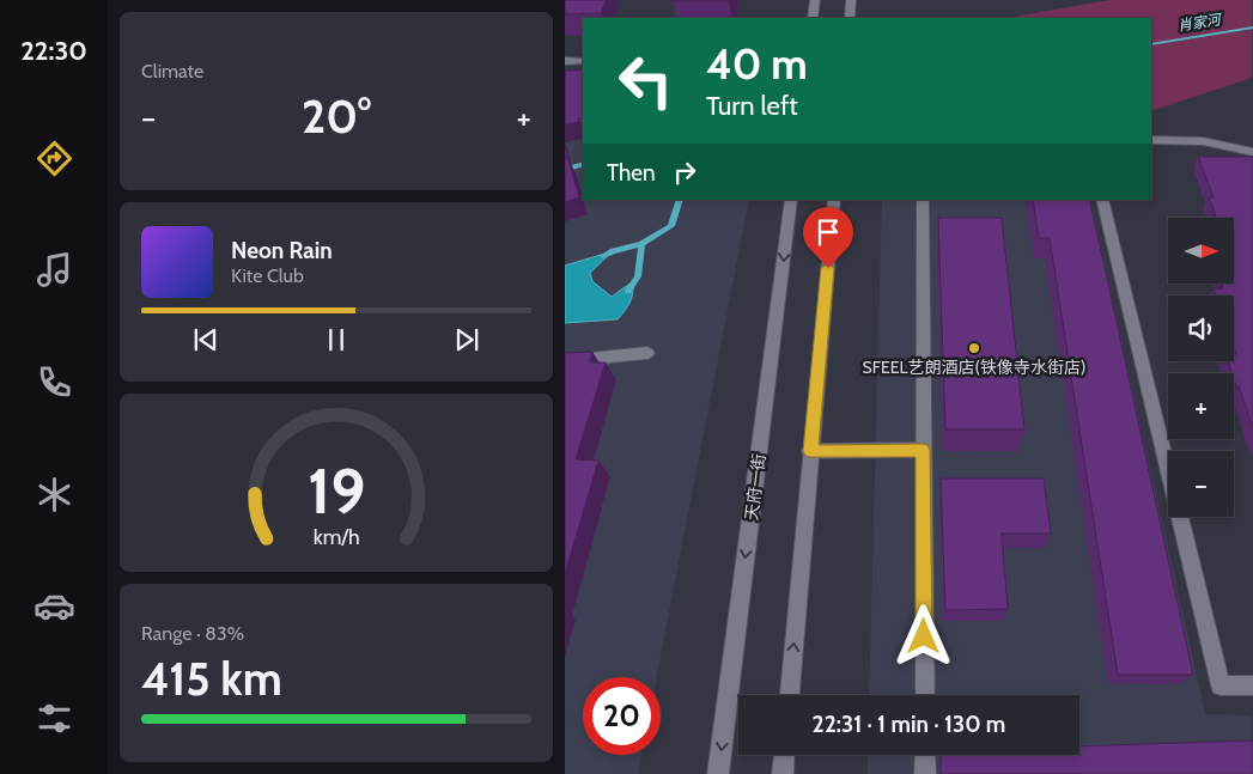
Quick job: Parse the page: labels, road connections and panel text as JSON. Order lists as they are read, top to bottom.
{
  "streets": {
    "main road": ["天府一街"]
  },
  "water": ["肖家河"],
  "places": ["SFEEL艺朗酒店(铁像寺水街店)"],
  "north": "right",
  "page": {
    "tabs": "22:30",
    "tile": [
      "Climate",
      ["Range · 83%", "415 km"]
    ],
    "turn": ["40 m", "Turn left"],
    "heat": ["−", "20°", "+"],
    "then": "Then",
    "map_buttons": ["+", "−"],
    "song": ["Neon Rain", "Kite Club"],
    "limit": "20",
    "trip": "22:31 · 1 min · 130 m",
    "gauge": ["19", "km/h"]
  }
}
